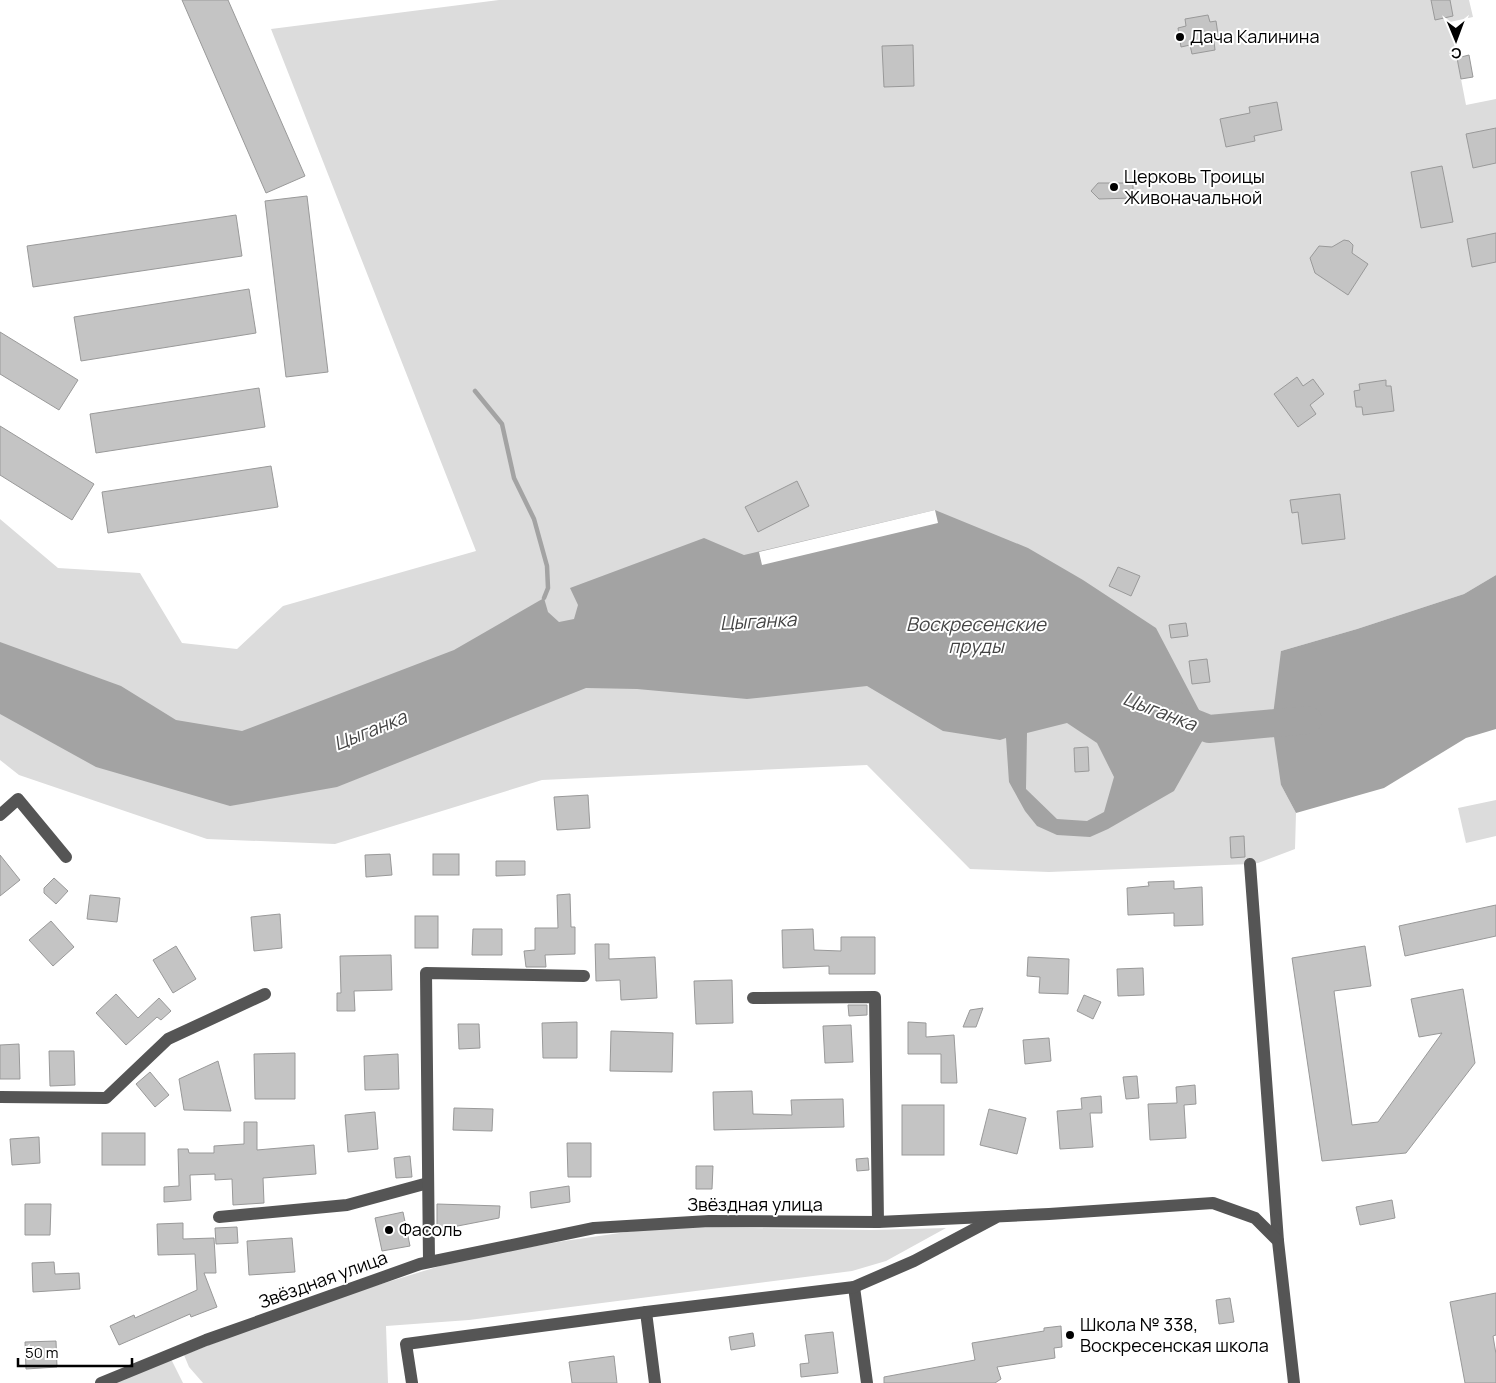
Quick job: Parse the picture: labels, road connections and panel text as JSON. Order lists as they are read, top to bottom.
{
  "streets": {
    "street": ["Звёздная улица"]
  },
  "water": ["Цыганка", "Воскресенские пруды"],
  "places": [
    "Дача Калинина",
    "Церковь Троицы Живоначальной",
    "Фасоль",
    "Школа № 338, Воскресенская школа"
  ],
  "scale_bar": "50 m",
  "north": "bottom"
}
